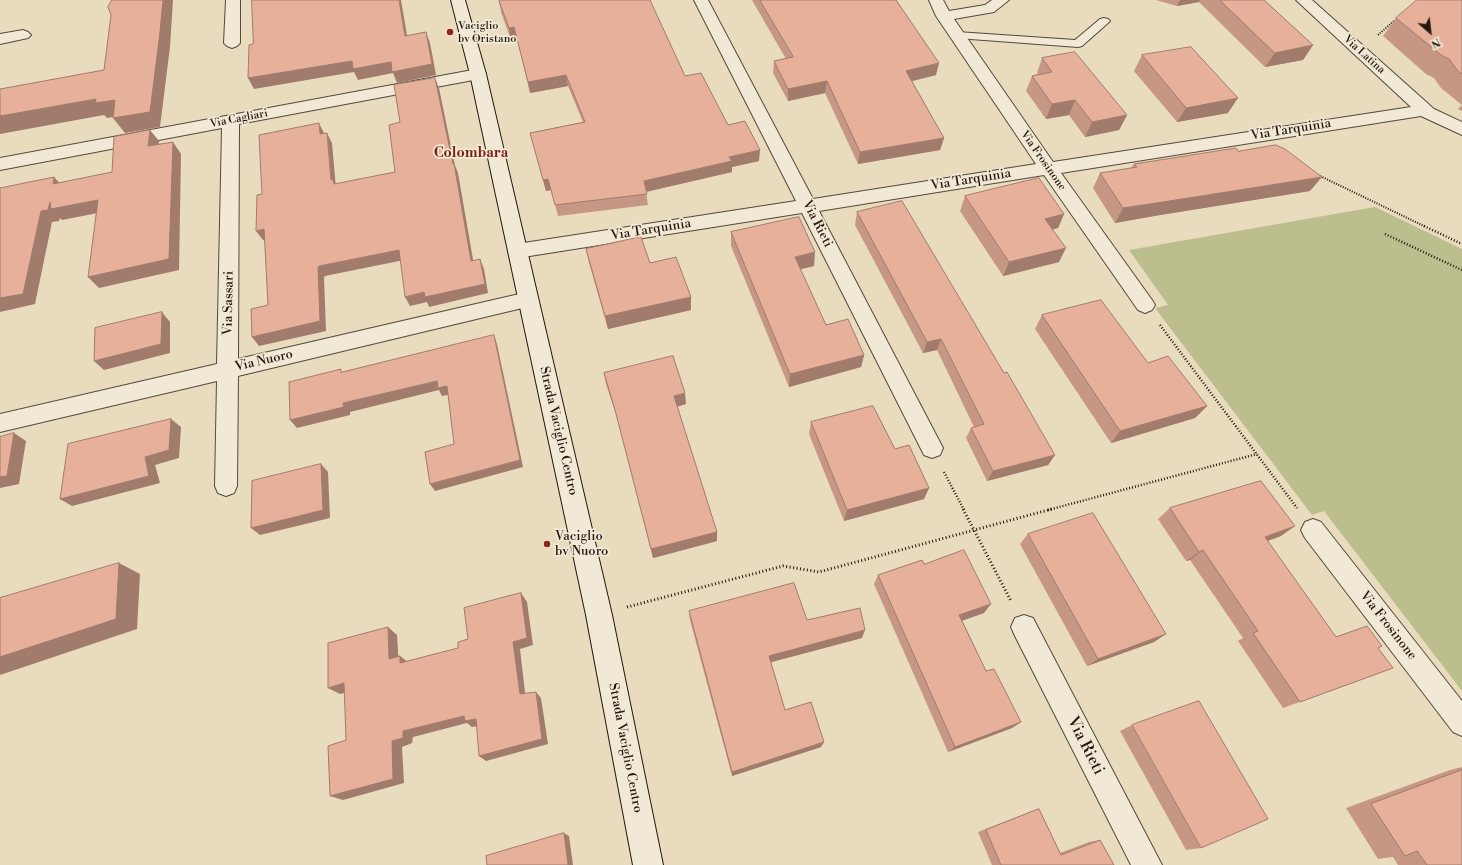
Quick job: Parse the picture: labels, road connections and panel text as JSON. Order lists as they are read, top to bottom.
{
  "streets": {
    "street": [
      "Via Latina",
      "Via Cagliari",
      "Via Tarquinia",
      "Via Frosinone",
      "Via Rieti",
      "Via Sassari",
      "Via Nuoro",
      "Strada Vaciglio Centro"
    ]
  },
  "crossings": [
    ["Via Latina", "Via Tarquinia"],
    ["Via Cagliari", "Via Sassari"],
    ["Via Cagliari", "Strada Vaciglio Centro"],
    ["Via Tarquinia", "Via Frosinone"],
    ["Via Tarquinia", "Via Rieti"],
    ["Via Tarquinia", "Strada Vaciglio Centro"],
    ["Via Sassari", "Via Nuoro"],
    ["Via Nuoro", "Strada Vaciglio Centro"]
  ],
  "districts": ["Colombara"],
  "places": ["Vaciglio bv Oristano", "Vaciglio bv Nuoro"],
  "north": "bottom right"
}
